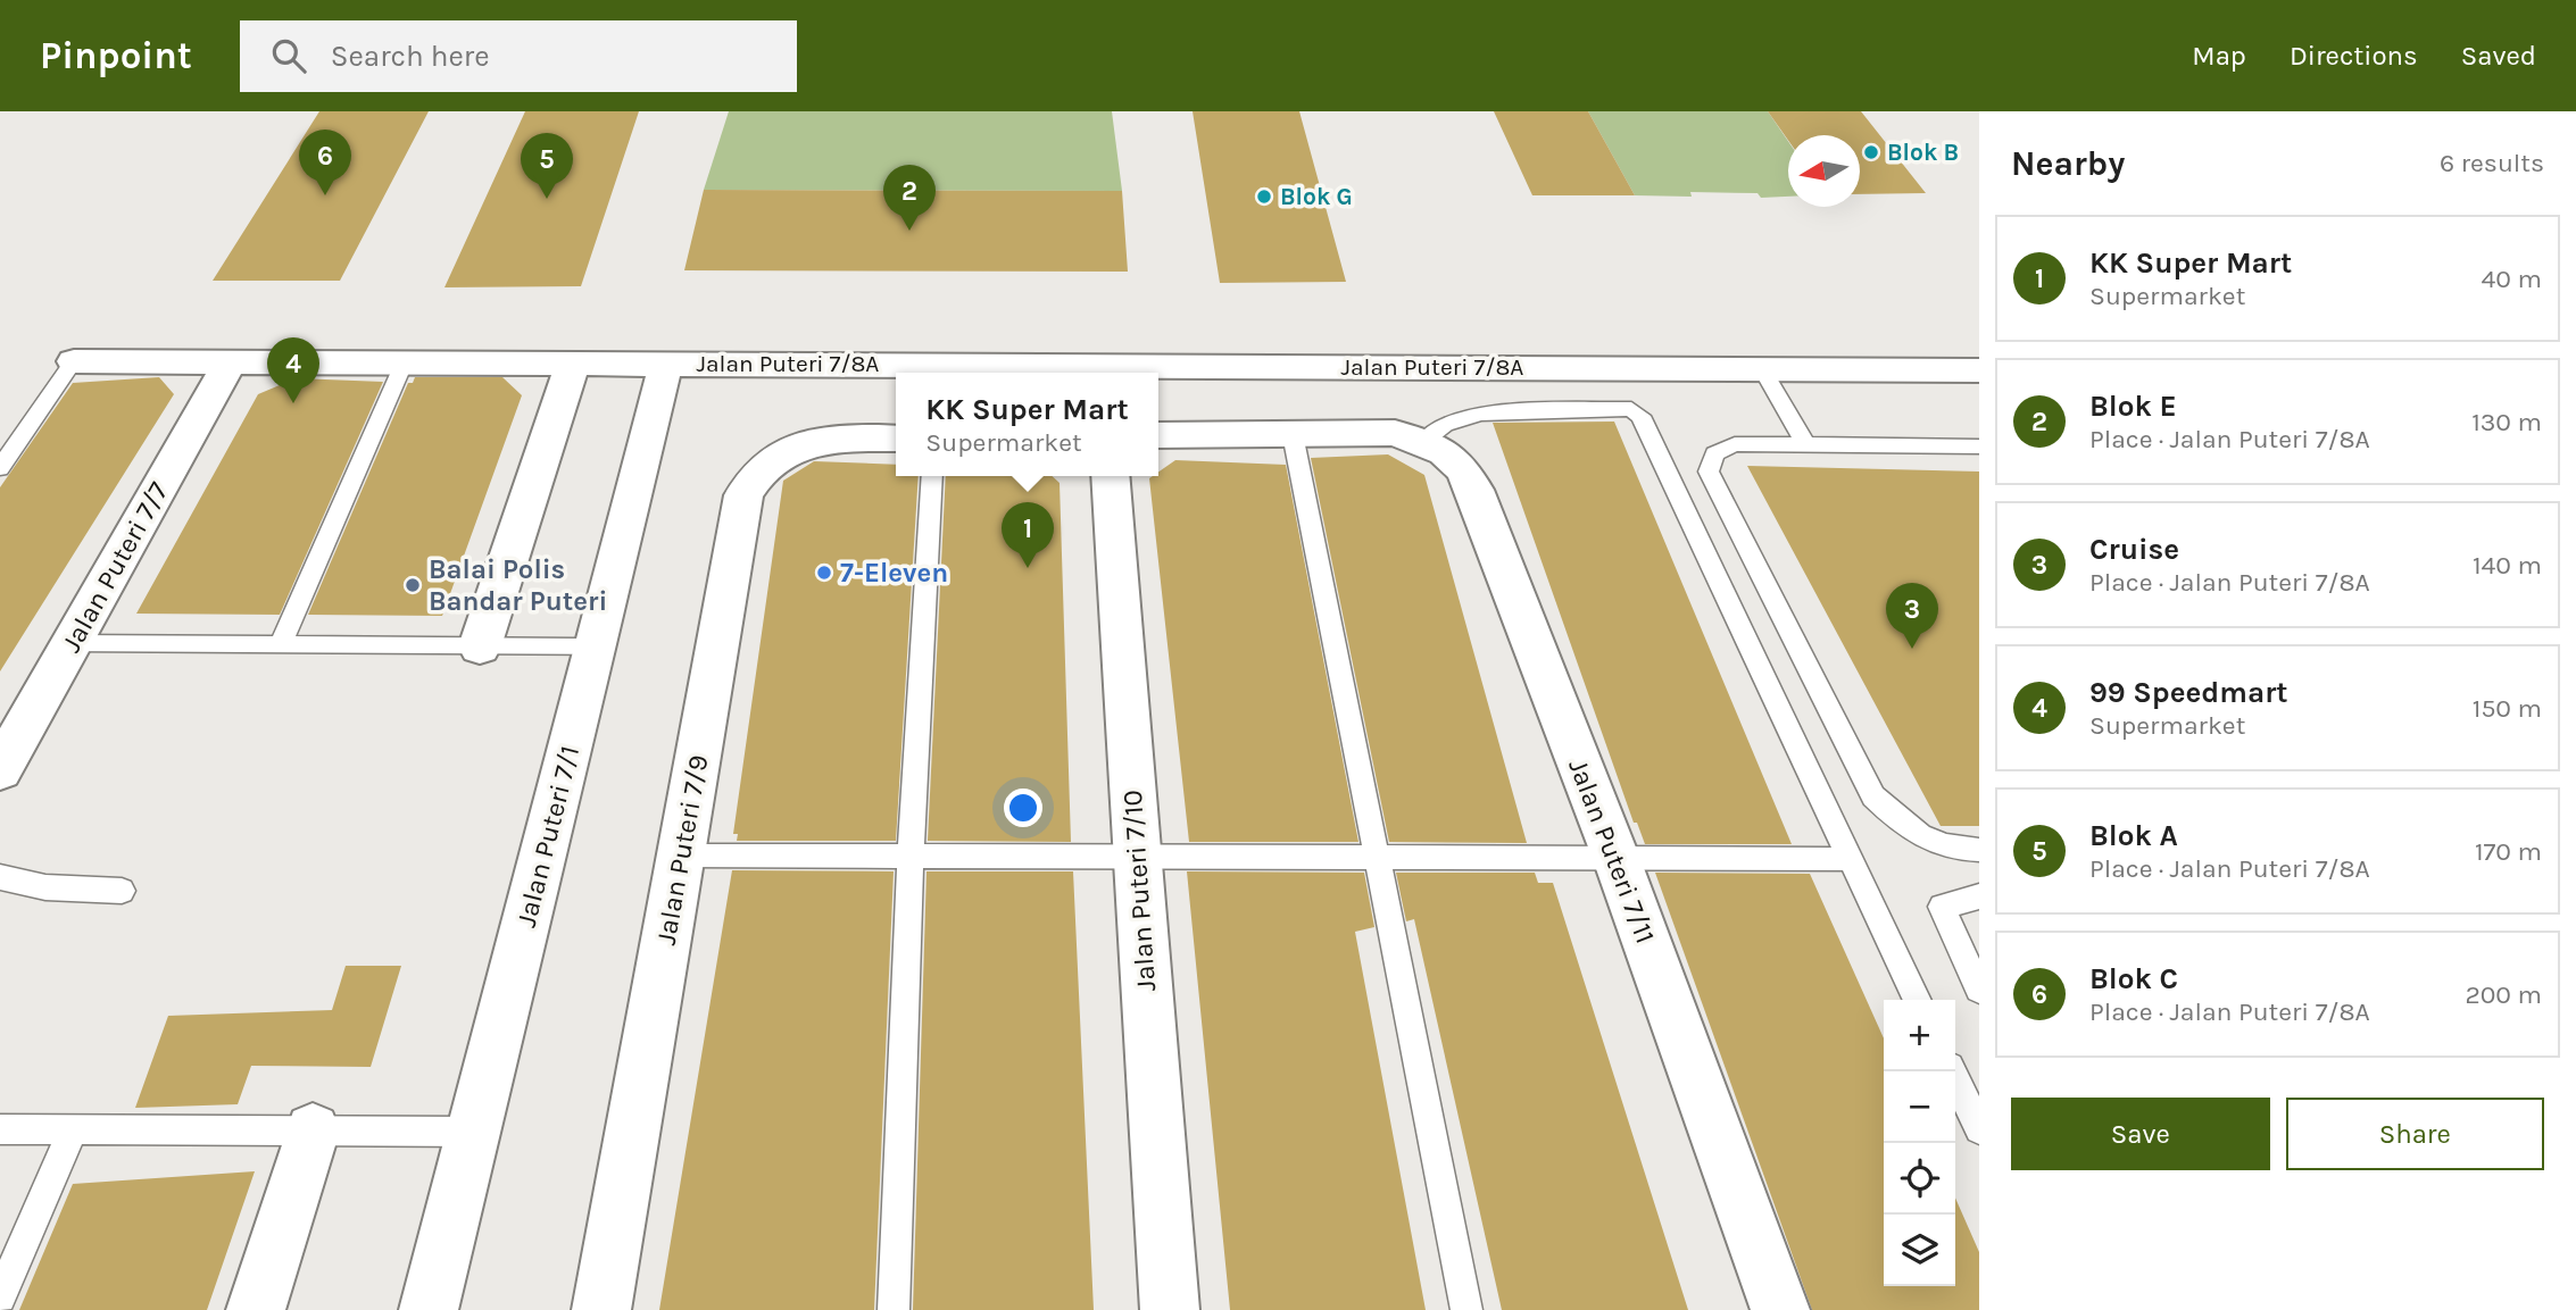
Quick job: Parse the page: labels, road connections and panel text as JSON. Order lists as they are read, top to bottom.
{
  "streets": {
    "street": [
      "Jalan Puteri 7/8A",
      "Jalan Puteri 7/7",
      "Jalan Puteri 7/1",
      "Jalan Puteri 7/9",
      "Jalan Puteri 7/11",
      "Jalan Puteri 7/10"
    ]
  },
  "crossings": [
    ["Jalan Puteri 7/8A", "Jalan Puteri 7/7"],
    ["Jalan Puteri 7/8A", "Jalan Puteri 7/1"]
  ],
  "places": [
    "Blok B",
    "Blok G",
    "7-Eleven",
    "Balai Polis Bandar Puteri"
  ],
  "north": "left",
  "page": {
    "header": "Pinpoint",
    "search": "Search here",
    "nav": ["Map", "Directions", "Saved"],
    "heading": ["Nearby", "6 results"],
    "pins": [
      "6",
      "5",
      "2",
      "4",
      "1",
      "3"
    ],
    "list": [
      {
        "mark": "1",
        "name": "KK Super Mart",
        "note": "Supermarket",
        "value": "40 m"
      },
      {
        "mark": "2",
        "name": "Blok E",
        "note": "Place · Jalan Puteri 7/8A",
        "value": "130 m"
      },
      {
        "mark": "3",
        "name": "Cruise",
        "note": "Place · Jalan Puteri 7/8A",
        "value": "140 m"
      },
      {
        "mark": "4",
        "name": "99 Speedmart",
        "note": "Supermarket",
        "value": "150 m"
      },
      {
        "mark": "5",
        "name": "Blok A",
        "note": "Place · Jalan Puteri 7/8A",
        "value": "170 m"
      },
      {
        "mark": "6",
        "name": "Blok C",
        "note": "Place · Jalan Puteri 7/8A",
        "value": "200 m"
      }
    ],
    "popup": ["KK Super Mart", "Supermarket"],
    "map_buttons": ["+", "−"],
    "buttons": ["Save", "Share"]
  }
}
